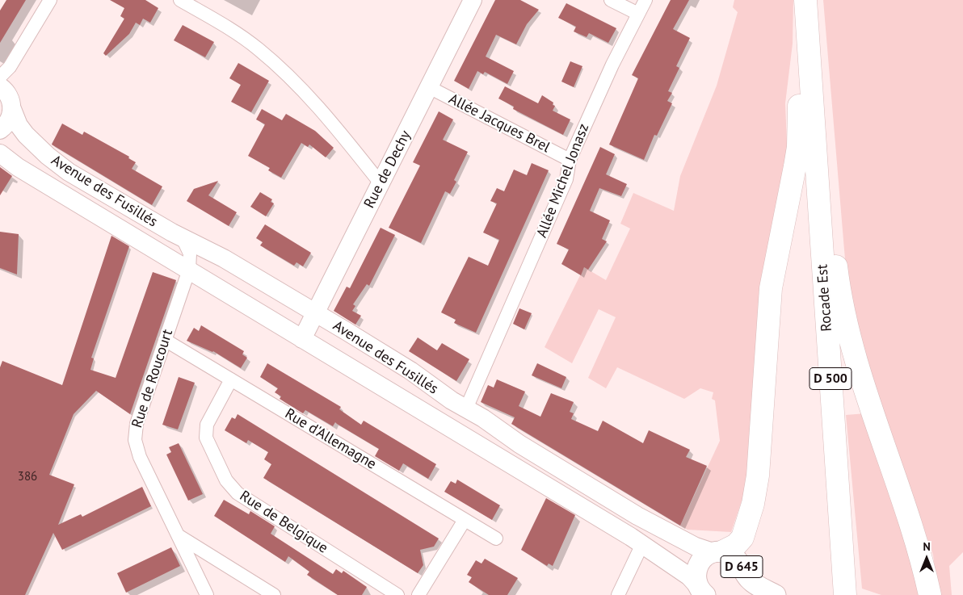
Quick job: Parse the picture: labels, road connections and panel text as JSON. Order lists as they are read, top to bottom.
{
  "streets": {
    "highway": ["Rocade Est", "D 500"],
    "main road": ["Rue de Dechy", "Avenue des Fusillés", "D 645"],
    "street": [
      "Allée Jacques Brel",
      "Allée Michel Jonasz",
      "Rue de Roucourt",
      "Rue d'Allemagne",
      "Rue de Belgique"
    ]
  },
  "crossings": [
    ["Allée Jacques Brel", "Rue de Dechy"],
    ["Allée Jacques Brel", "Allée Michel Jonasz"],
    ["Rue de Dechy", "Avenue des Fusillés"],
    ["Allée Michel Jonasz", "Avenue des Fusillés"],
    ["Avenue des Fusillés", "Rue de Roucourt"],
    ["Avenue des Fusillés", "D 645"],
    ["Rue de Roucourt", "Rue d'Allemagne"],
    ["Rue d'Allemagne", "Rue de Belgique"]
  ],
  "house_numbers": ["386"],
  "north": "top"
}
